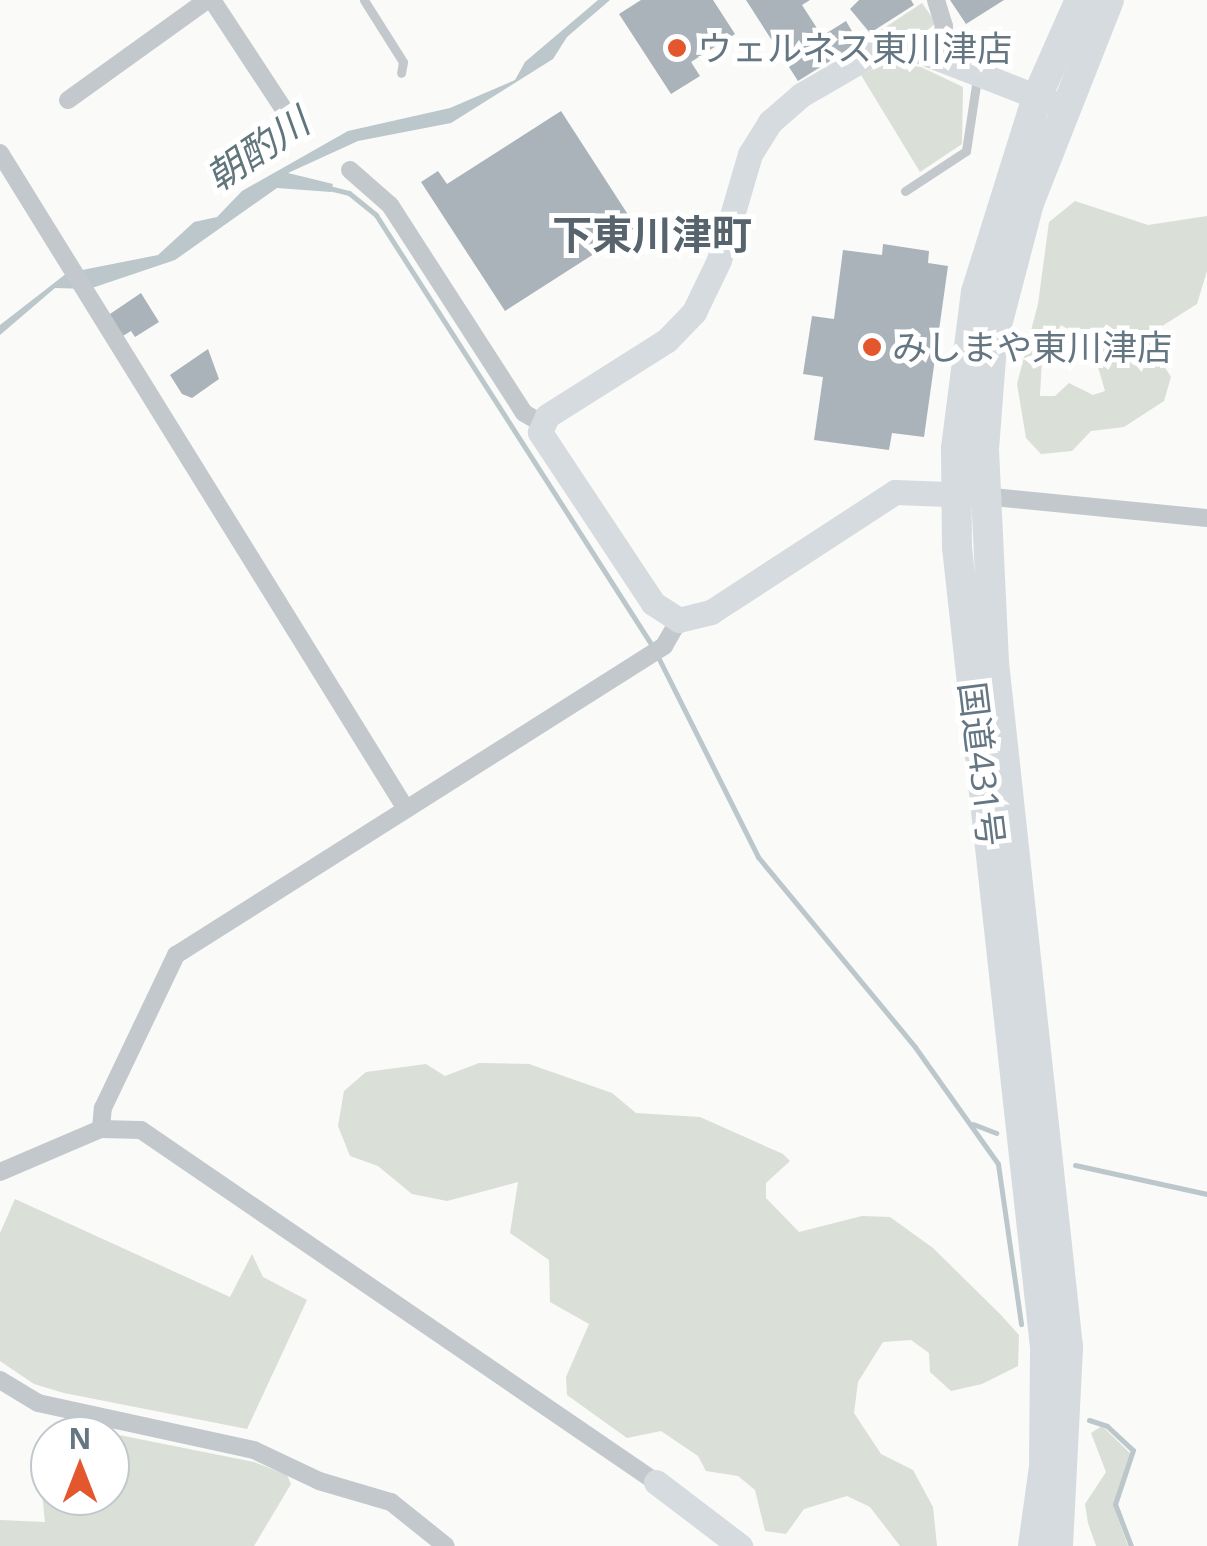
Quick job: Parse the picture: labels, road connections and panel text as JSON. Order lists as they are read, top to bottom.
{
  "streets": {
    "highway": ["国道431号"]
  },
  "districts": ["下東川津町"],
  "water": ["朝酌川"],
  "places": ["ウェルネス東川津店", "みしまや東川津店"],
  "north": "top"
}
